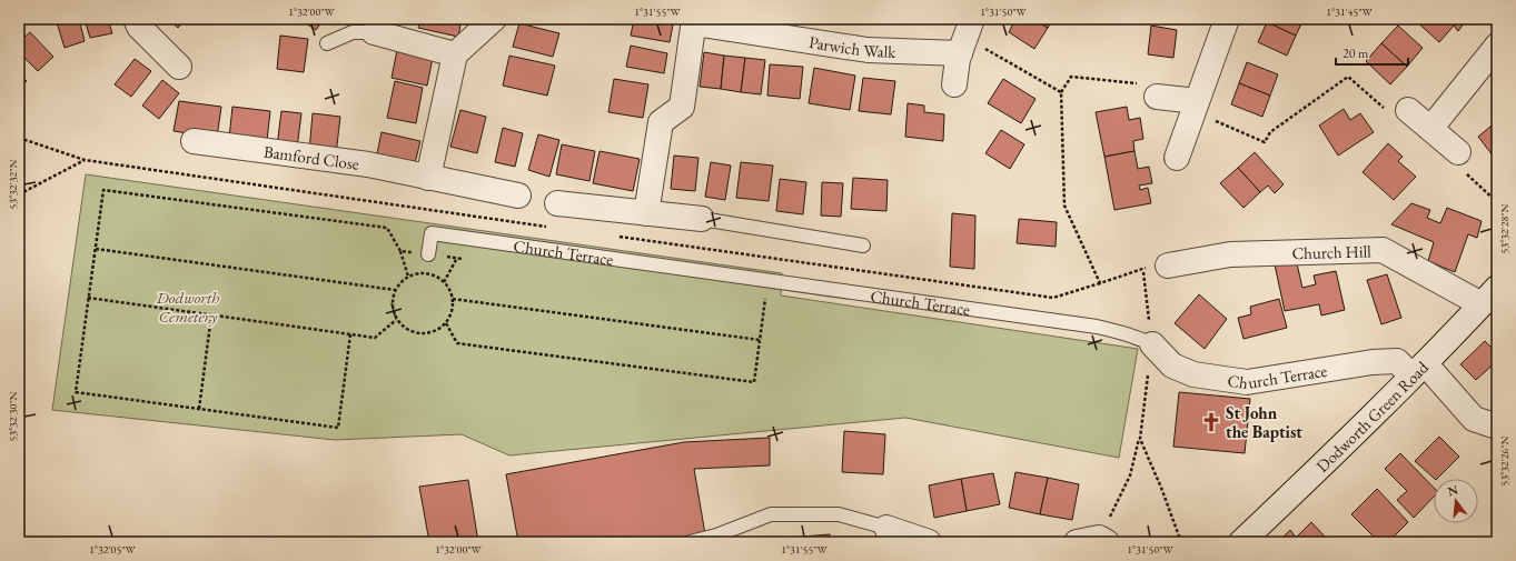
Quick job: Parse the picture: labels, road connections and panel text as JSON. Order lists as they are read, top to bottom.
{
  "streets": {
    "street": [
      "Parwich Walk",
      "Bamford Close",
      "Church Hill",
      "Church Terrace",
      "Dodworth Green Road"
    ]
  },
  "crossings": [
    ["Church Hill", "Dodworth Green Road"],
    ["Church Terrace", "Dodworth Green Road"]
  ],
  "parks": ["Dodworth Cemetery"],
  "places": {
    "church": ["St John the Baptist"]
  },
  "scale_bar": "20 m",
  "north": "top",
  "coordinates": [
    "1°32'00\"W",
    "1°31'55\"W",
    "1°31'50\"W",
    "1°31'45\"W",
    "53°32'32\"N",
    "53°32'28\"N",
    "53°32'30\"N",
    "53°32'26\"N",
    "1°32'05\"W"
  ]
}
